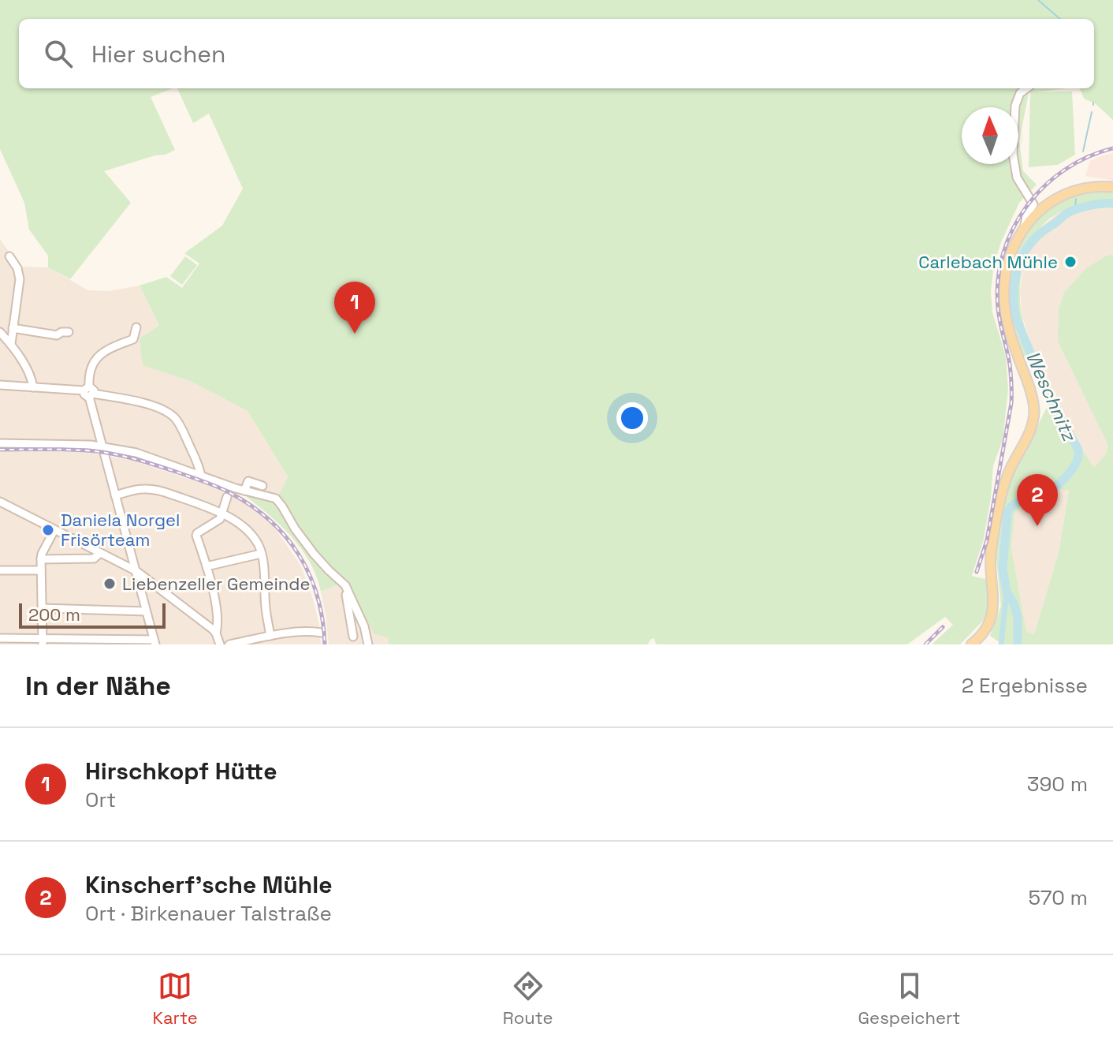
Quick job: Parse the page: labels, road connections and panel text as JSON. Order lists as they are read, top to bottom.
{
  "water": ["Weschnitz"],
  "places": ["Carlebach Mühle", "Daniela Norgel Frisörteam", "Liebenzeller Gemeinde"],
  "scale_bar": "200 m",
  "north": "top",
  "page": {
    "search": "Hier suchen",
    "pins": ["1", "2"],
    "scale": "200 m",
    "heading": ["In der Nähe", "2 Ergebnisse"],
    "list": [
      {
        "mark": "1",
        "name": "Hirschkopf Hütte",
        "note": "Ort",
        "value": "390 m"
      },
      {
        "mark": "2",
        "name": "Kinscherf'sche Mühle",
        "note": "Ort · Birkenauer Talstraße",
        "value": "570 m"
      }
    ],
    "nav": ["Karte", "Route", "Gespeichert"]
  }
}
